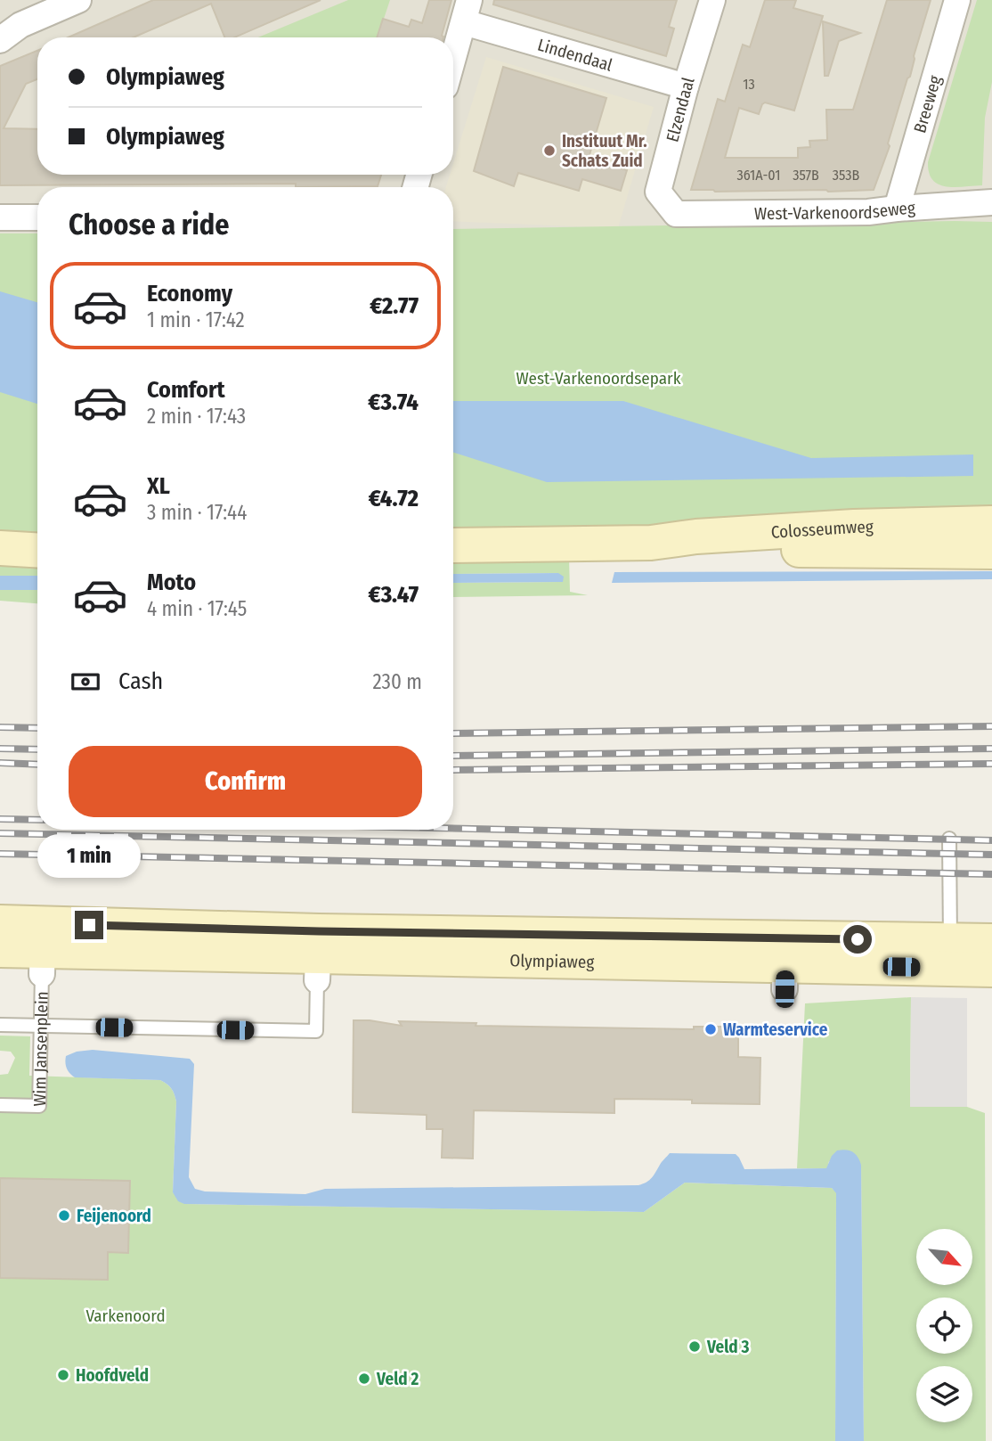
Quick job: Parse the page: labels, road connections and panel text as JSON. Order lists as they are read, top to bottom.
{
  "streets": {
    "main road": ["Colosseumweg", "Olympiaweg"],
    "street": [
      "Lindendaal",
      "Breeweg",
      "Elzendaal",
      "West-Varkenoordseweg"
    ],
    "lane": ["Wim Jansenplein"]
  },
  "crossings": [
    ["Lindendaal", "Elzendaal"],
    ["Breeweg", "West-Varkenoordseweg"],
    ["Elzendaal", "West-Varkenoordseweg"],
    ["Olympiaweg", "Wim Jansenplein"]
  ],
  "parks": ["West-Varkenoordsepark", "Varkenoord"],
  "places": [
    "Instituut Mr. Schats Zuid",
    "Warmteservice",
    "Feijenoord",
    "Veld 3",
    "Hoofdveld",
    "Veld 2"
  ],
  "house_numbers": [
    "13",
    "361A-01",
    "357B",
    "353B"
  ],
  "north": "bottom right",
  "page": {
    "banner": ["Olympiaweg", "Olympiaweg"],
    "heading": "Choose a ride",
    "list": [
      {
        "name": "Economy",
        "note": "1 min · 17:42",
        "value": "€2.77"
      },
      {
        "name": "Comfort",
        "note": "2 min · 17:43",
        "value": "€3.74"
      },
      {
        "name": "XL",
        "note": "3 min · 17:44",
        "value": "€4.72"
      },
      {
        "name": "Moto",
        "note": "4 min · 17:45",
        "value": "€3.47"
      }
    ],
    "pay": ["Cash", "230 m"],
    "buttons": "Confirm",
    "bubble": "1 min"
  }
}
